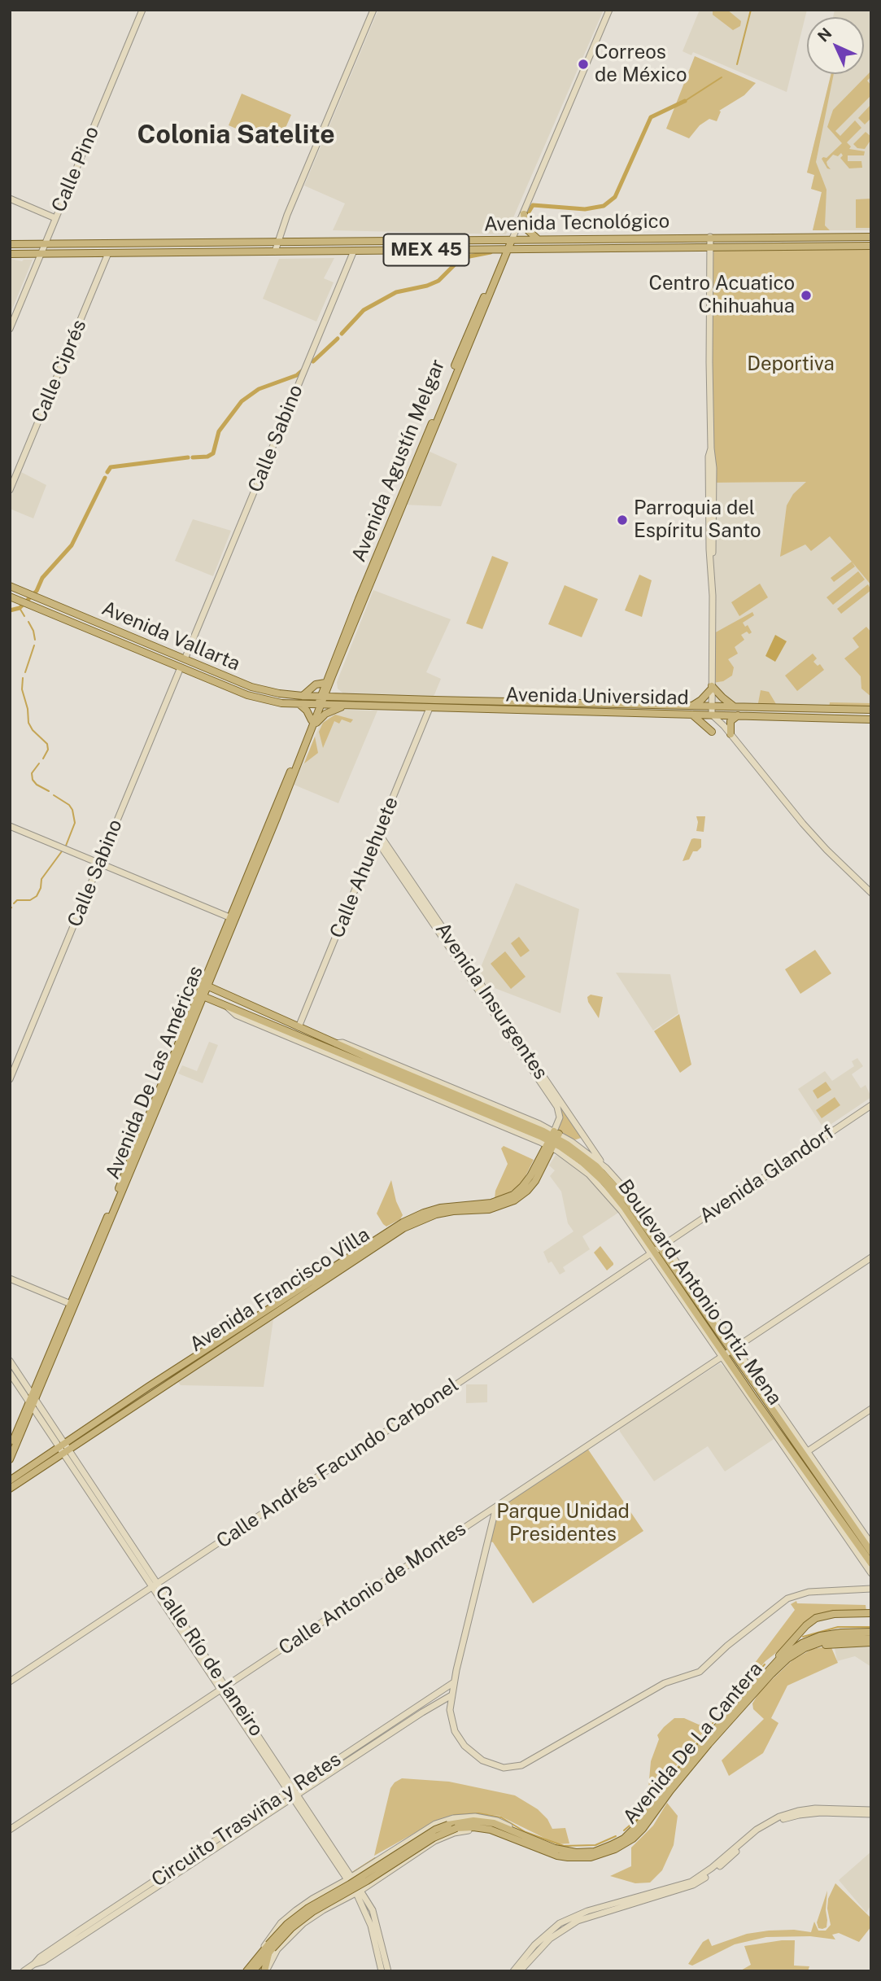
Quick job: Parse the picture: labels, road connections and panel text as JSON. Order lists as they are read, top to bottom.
{
  "streets": {
    "main road": [
      "Avenida Tecnológico",
      "MEX 45",
      "Avenida Agustín Melgar",
      "Avenida Vallarta",
      "Avenida Universidad",
      "Avenida De Las Américas",
      "Avenida Francisco Villa",
      "Boulevard Antonio Ortiz Mena",
      "Avenida De La Cantera"
    ],
    "street": [
      "Calle Pino",
      "Calle Ciprés",
      "Calle Sabino",
      "Calle Ahuehuete",
      "Avenida Insurgentes",
      "Avenida Glandorf",
      "Calle Andrés Facundo Carbonel",
      "Calle Antonio de Montes",
      "Calle Río de Janeiro",
      "Circuito Trasviña y Retes"
    ]
  },
  "crossings": [
    ["Calle Pino", "Avenida Tecnológico"],
    ["Avenida Tecnológico", "Calle Ciprés"],
    ["Avenida Tecnológico", "Calle Sabino"],
    ["Avenida Tecnológico", "Avenida Agustín Melgar"],
    ["Calle Sabino", "Avenida Vallarta"],
    ["Avenida Agustín Melgar", "Avenida Vallarta"],
    ["Avenida Agustín Melgar", "Avenida Universidad"],
    ["Avenida Agustín Melgar", "Avenida De Las Américas"],
    ["Avenida Vallarta", "Avenida Universidad"],
    ["Avenida Vallarta", "Avenida De Las Américas"],
    ["Avenida Universidad", "Calle Ahuehuete"],
    ["Avenida Universidad", "Avenida De Las Américas"],
    ["Calle Ahuehuete", "Avenida Insurgentes"],
    ["Calle Ahuehuete", "Boulevard Antonio Ortiz Mena"],
    ["Avenida Insurgentes", "Avenida Francisco Villa"],
    ["Avenida Insurgentes", "Boulevard Antonio Ortiz Mena"],
    ["Avenida De Las Américas", "Boulevard Antonio Ortiz Mena"],
    ["Avenida De Las Américas", "Calle Río de Janeiro"],
    ["Avenida Glandorf", "Boulevard Antonio Ortiz Mena"],
    ["Avenida Glandorf", "Calle Andrés Facundo Carbonel"],
    ["Avenida Francisco Villa", "Boulevard Antonio Ortiz Mena"],
    ["Avenida Francisco Villa", "Calle Río de Janeiro"],
    ["Boulevard Antonio Ortiz Mena", "Calle Andrés Facundo Carbonel"],
    ["Boulevard Antonio Ortiz Mena", "Calle Antonio de Montes"],
    ["Calle Andrés Facundo Carbonel", "Calle Río de Janeiro"],
    ["Calle Antonio de Montes", "Calle Río de Janeiro"],
    ["Calle Río de Janeiro", "Avenida De La Cantera"],
    ["Calle Río de Janeiro", "Circuito Trasviña y Retes"]
  ],
  "districts": ["Colonia Satelite"],
  "parks": ["Deportiva", "Parque Unidad Presidentes"],
  "places": ["Correos de México", "Centro Acuatico Chihuahua", "Parroquia del Espíritu Santo"],
  "north": "top left"
}
